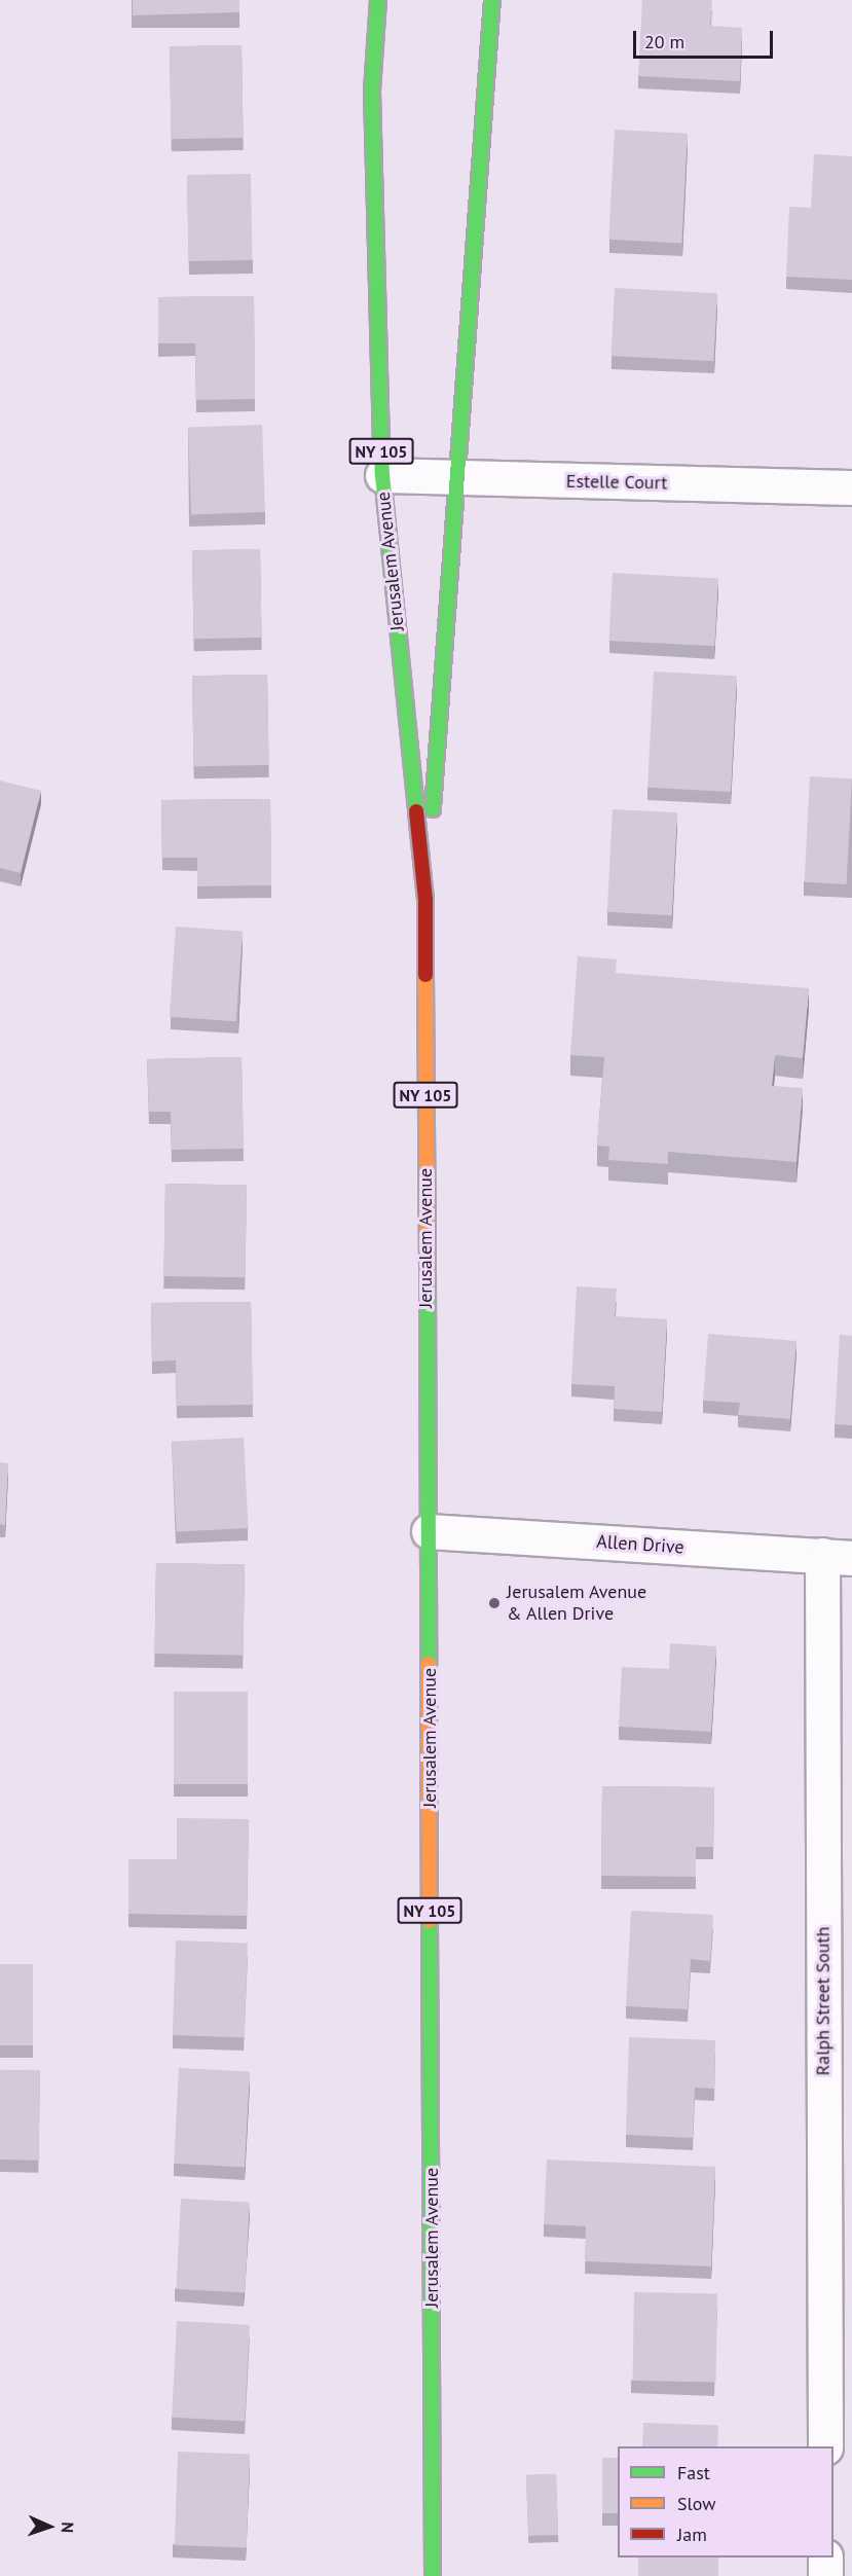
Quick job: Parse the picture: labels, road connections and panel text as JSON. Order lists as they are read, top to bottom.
{
  "streets": {
    "main road": ["NY 105", "Jerusalem Avenue"],
    "street": ["Estelle Court", "Allen Drive", "Ralph Street South"]
  },
  "crossings": [
    ["Estelle Court", "Jerusalem Avenue"],
    ["Jerusalem Avenue", "Allen Drive"],
    ["Allen Drive", "Ralph Street South"]
  ],
  "places": ["Jerusalem Avenue & Allen Drive"],
  "legend": ["Fast", "Slow", "Jam"],
  "scale_bar": "20 m",
  "north": "right"
}
